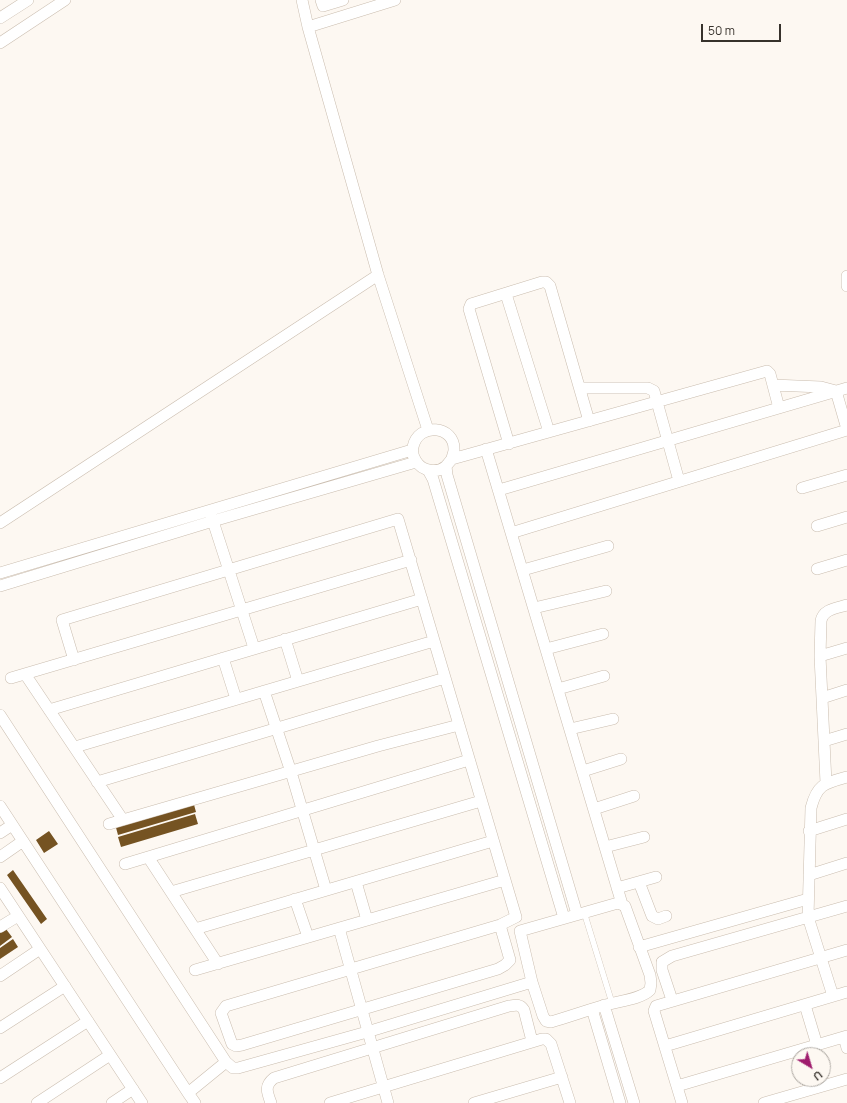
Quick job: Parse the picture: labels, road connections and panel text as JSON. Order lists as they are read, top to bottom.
{
  "scale_bar": "50 m",
  "north": "bottom right"
}
